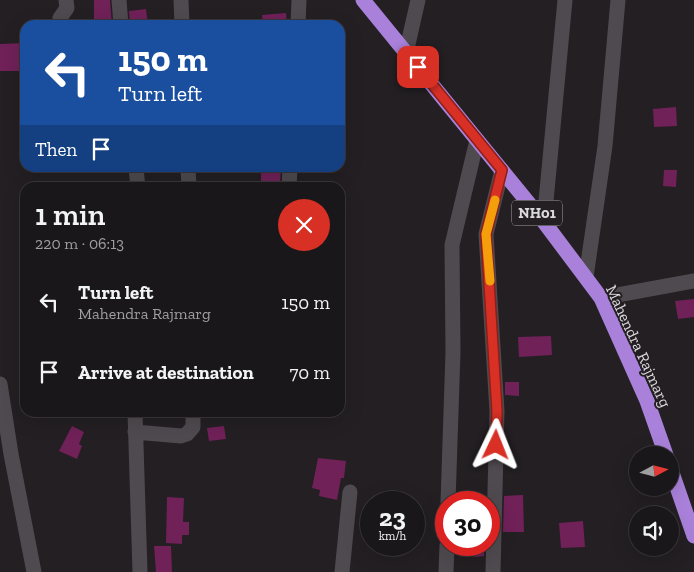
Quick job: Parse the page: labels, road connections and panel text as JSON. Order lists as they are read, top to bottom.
{
  "streets": {
    "highway": ["NH01", "Mahendra Rajmarg"]
  },
  "north": "right",
  "page": {
    "turn": ["150 m", "Turn left"],
    "then": "Then",
    "heading": ["1 min", "220 m · 06:13"],
    "list": [
      {
        "name": "Turn left",
        "note": "Mahendra Rajmarg",
        "value": "150 m"
      },
      {
        "name": "Arrive at destination",
        "value": "70 m"
      }
    ],
    "speed": "23 km/h",
    "limit": "30"
  }
}
